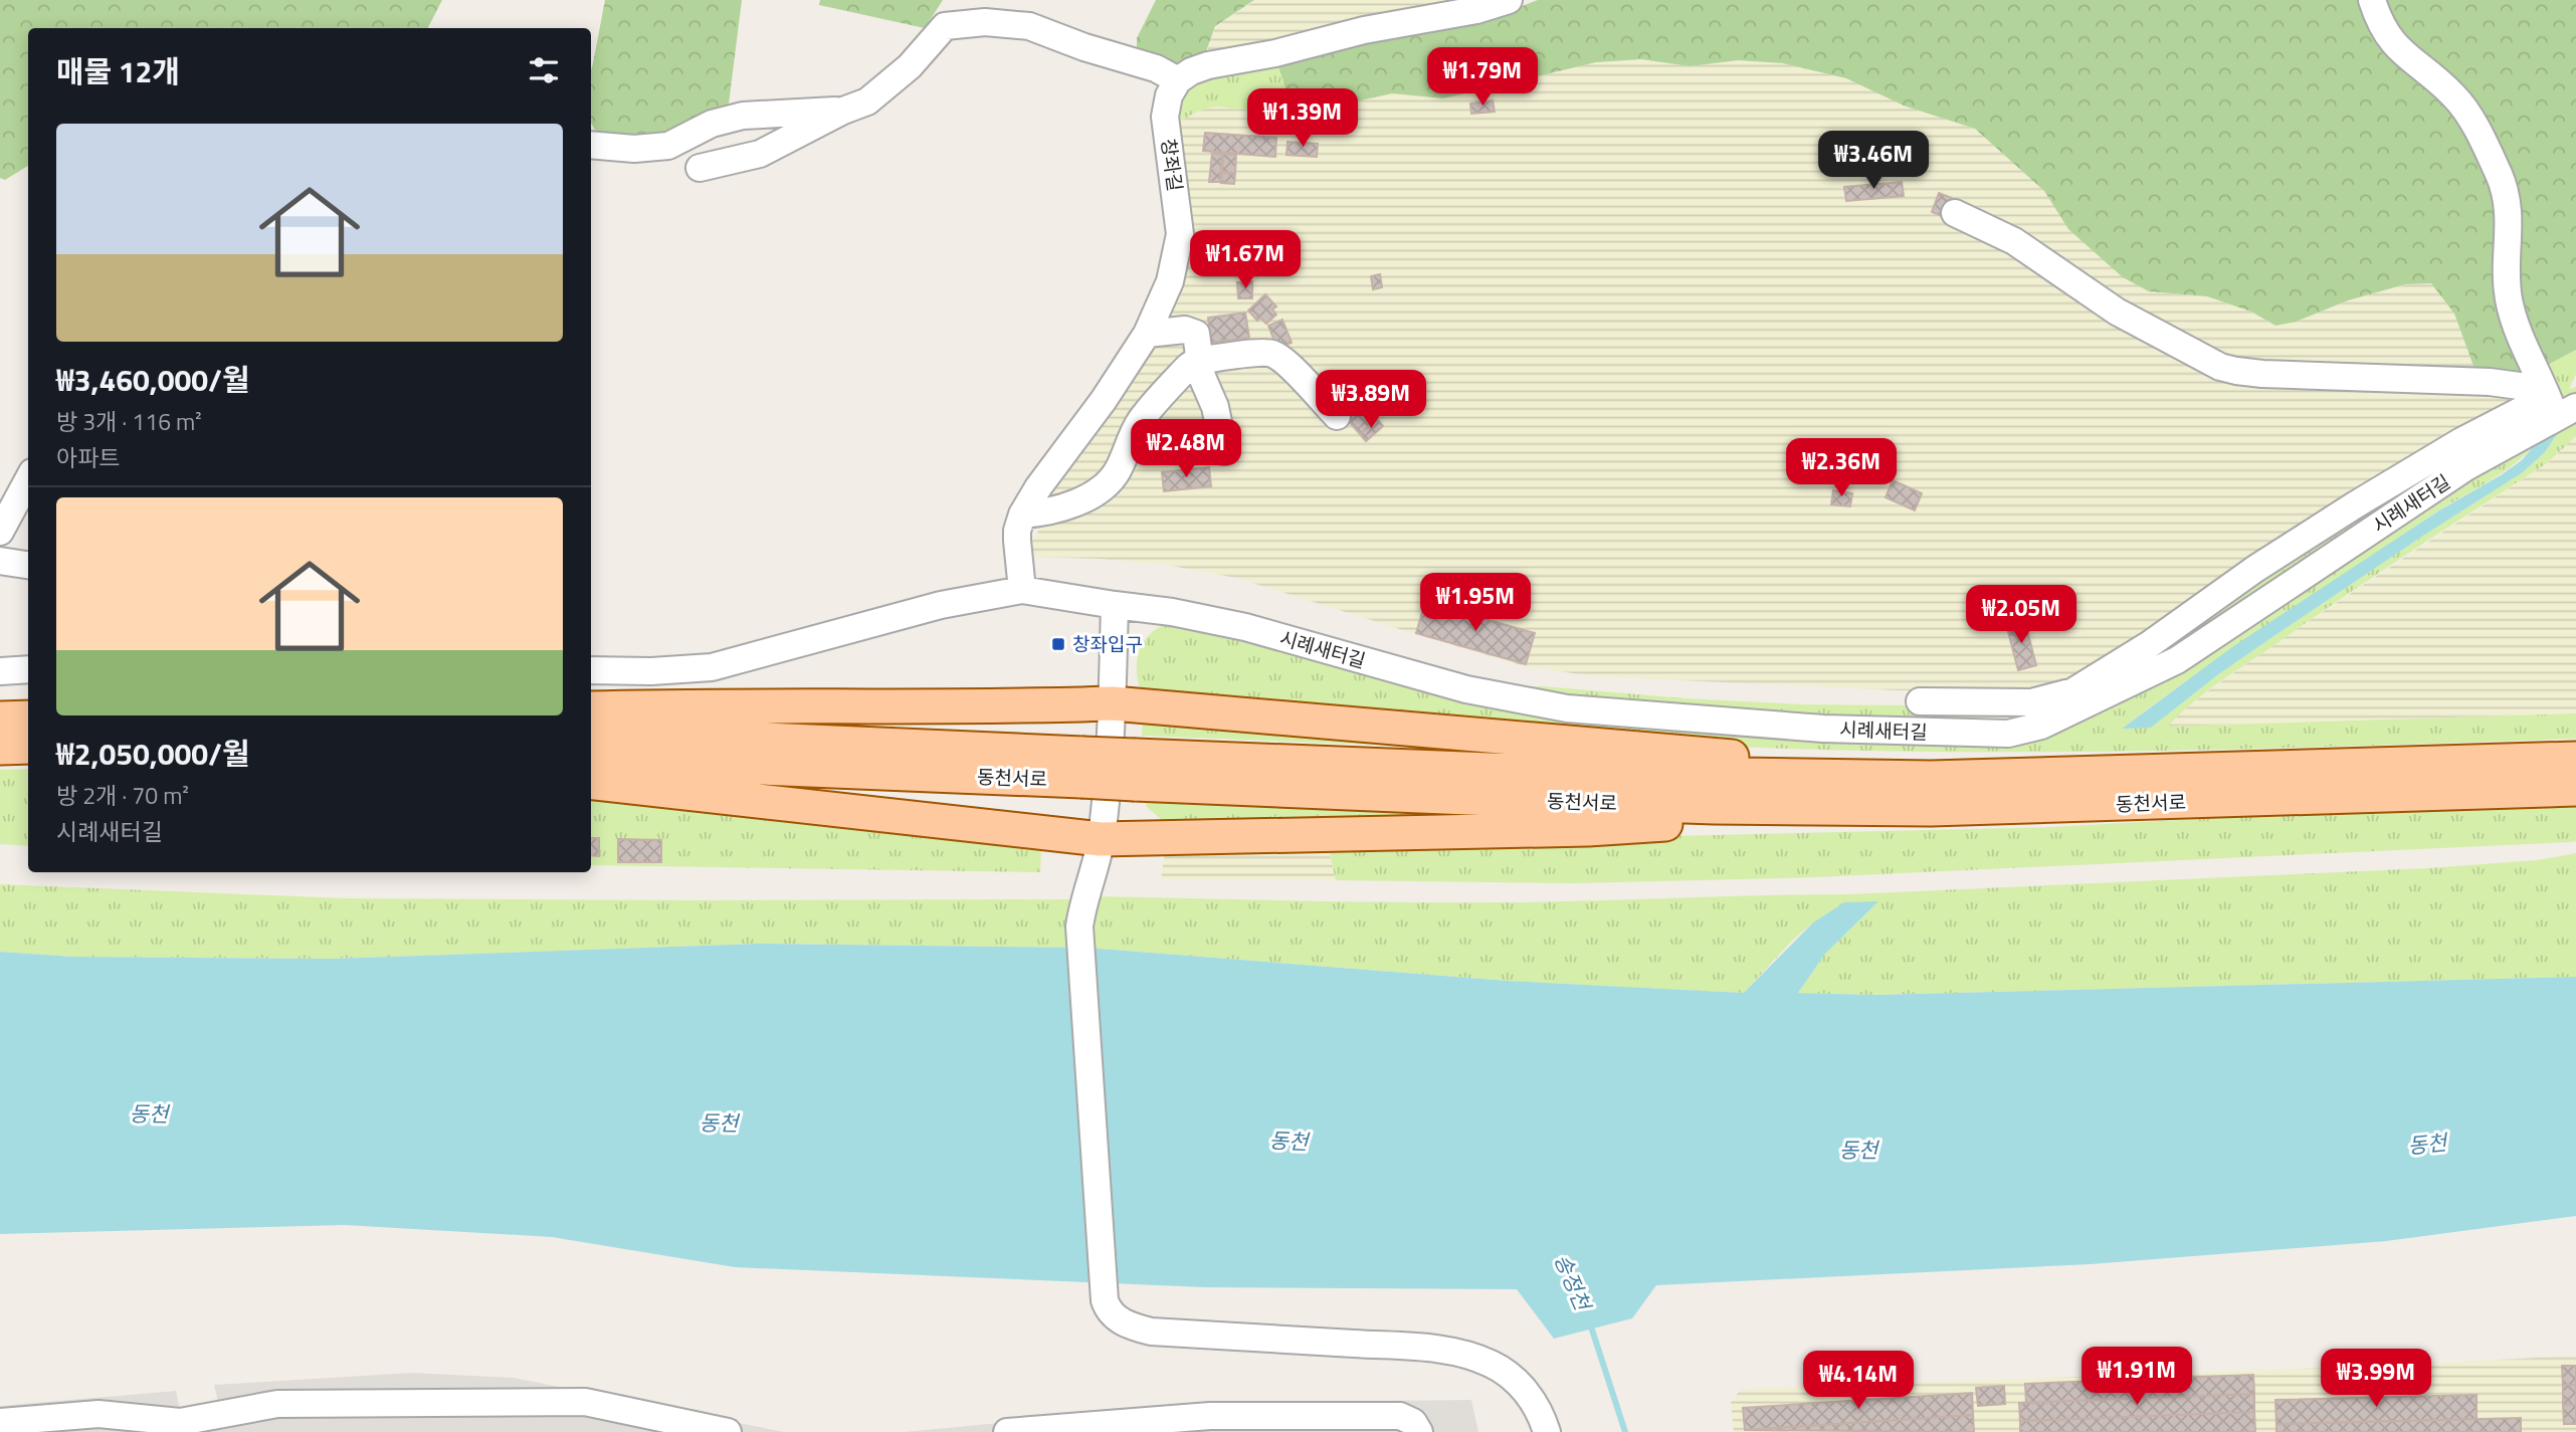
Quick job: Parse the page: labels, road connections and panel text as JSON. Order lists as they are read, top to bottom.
{
  "streets": {
    "main road": ["동천서로"],
    "street": ["창좌길", "시례새터길"]
  },
  "crossings": [
    ["창좌길", "시례새터길"]
  ],
  "water": ["동천", "송정천"],
  "places": {
    "transit": ["창좌입구"]
  },
  "page": {
    "heading": "매물 12개",
    "price": [
      "₩1.79M",
      "₩1.39M",
      "₩3.46M",
      "₩1.67M",
      "₩3.89M",
      "₩2.48M",
      "₩2.36M",
      "₩1.95M",
      "₩2.05M",
      "₩1.91M",
      "₩3.99M",
      "₩4.14M"
    ],
    "list": [
      {
        "name": "₩3,460,000/월",
        "note": "방 3개 · 116 m² · 아파트"
      },
      {
        "name": "₩2,050,000/월",
        "note": "방 2개 · 70 m² · 시례새터길"
      }
    ]
  }
}
